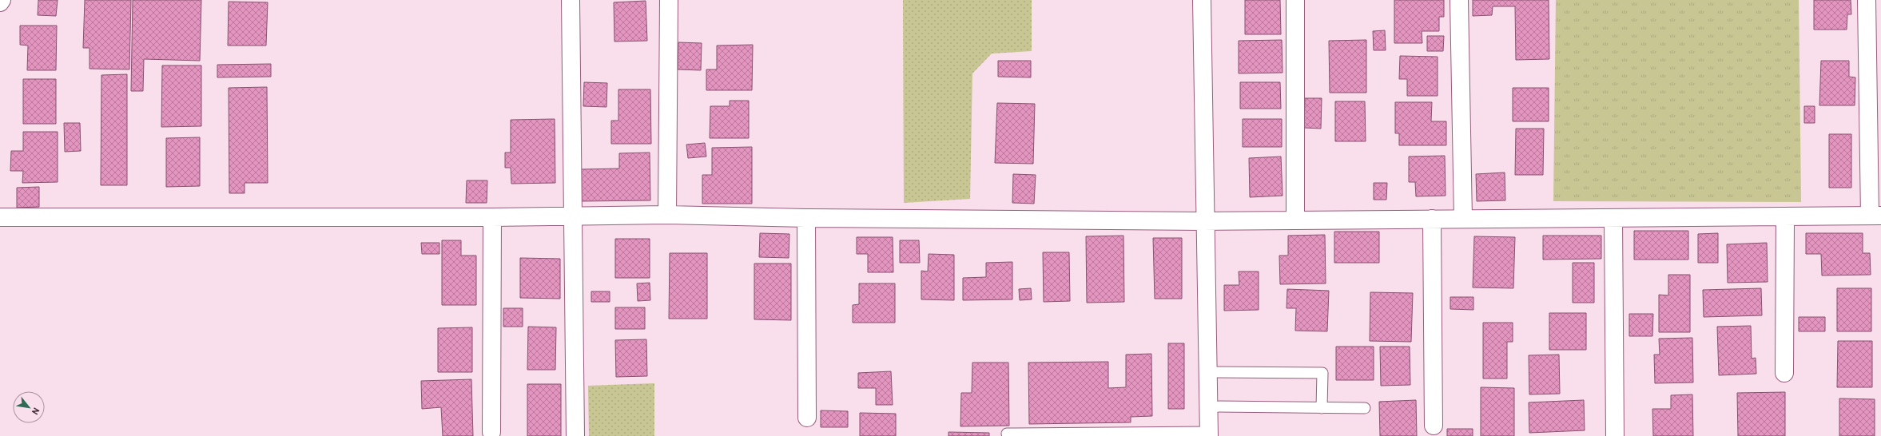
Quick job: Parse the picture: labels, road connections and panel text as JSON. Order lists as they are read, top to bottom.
{
  "north": "bottom right"
}
